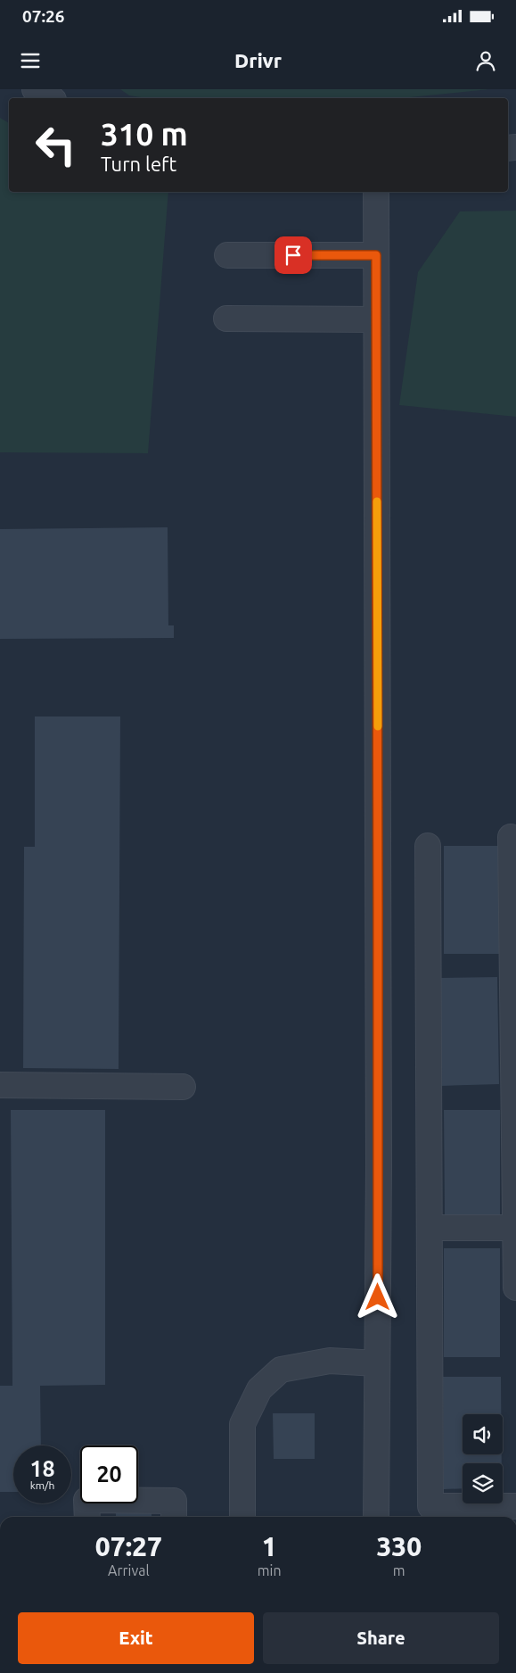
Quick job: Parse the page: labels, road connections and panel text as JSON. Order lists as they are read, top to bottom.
{
  "page": {
    "status": "07:26",
    "header": "Drivr",
    "turn": ["310 m", "Turn left"],
    "speed": "18 km/h",
    "limit": "20",
    "eta": [
      "07:27",
      "Arrival",
      "1",
      "min",
      "330",
      "m"
    ],
    "buttons": ["Exit", "Share"]
  }
}
